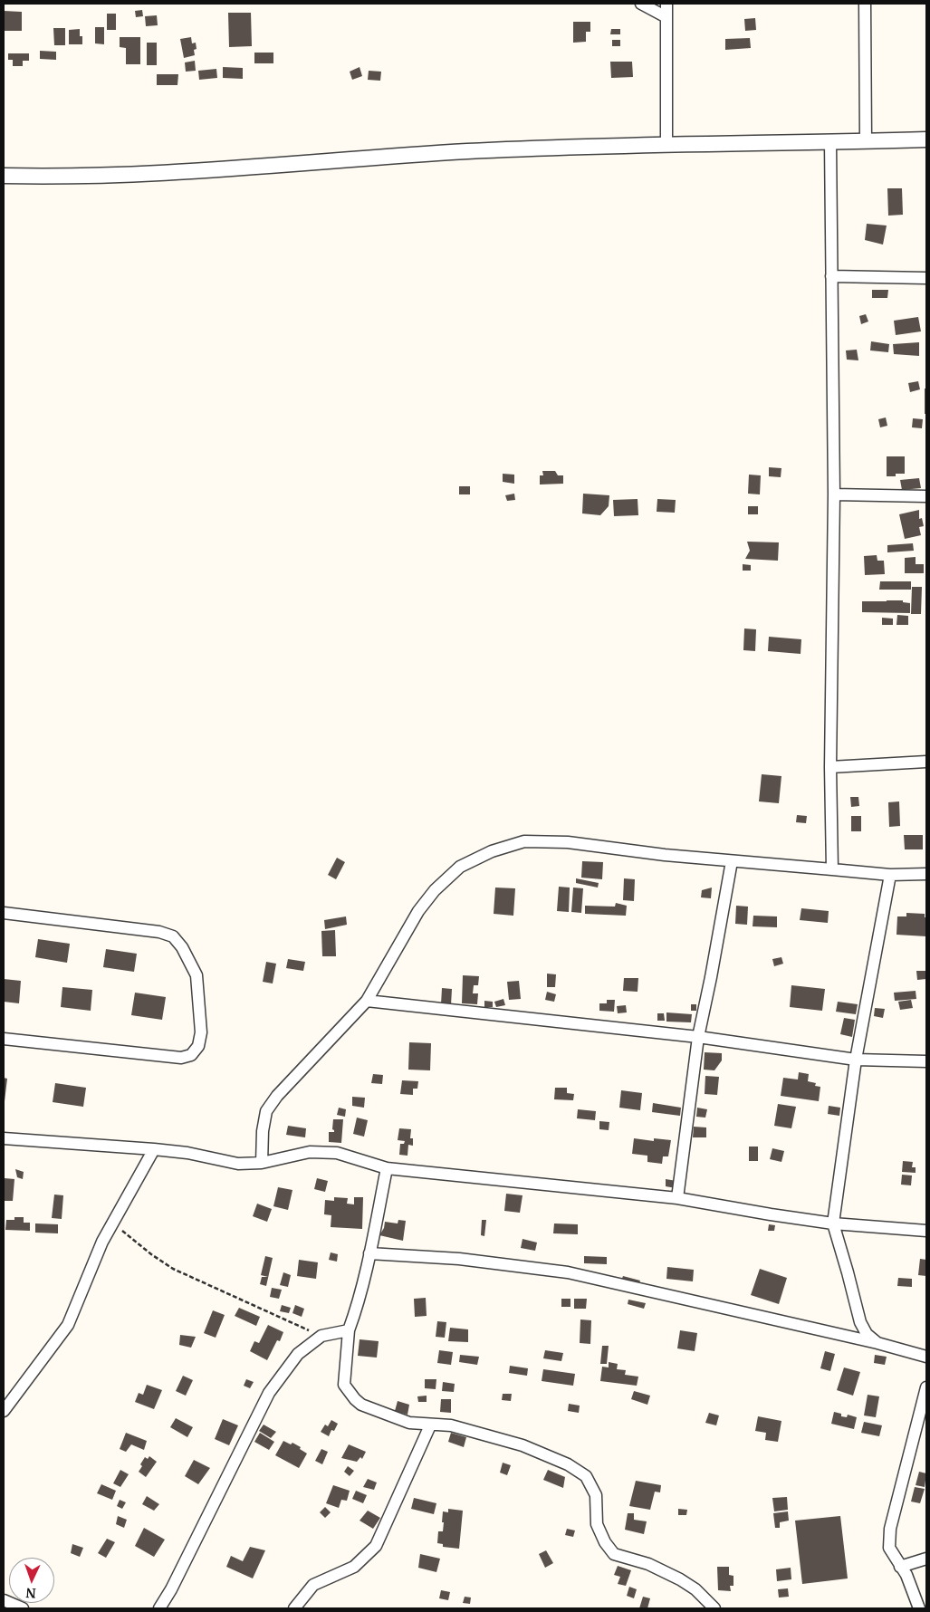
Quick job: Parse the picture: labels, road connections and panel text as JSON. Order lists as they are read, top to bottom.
{
  "north": "bottom"
}
